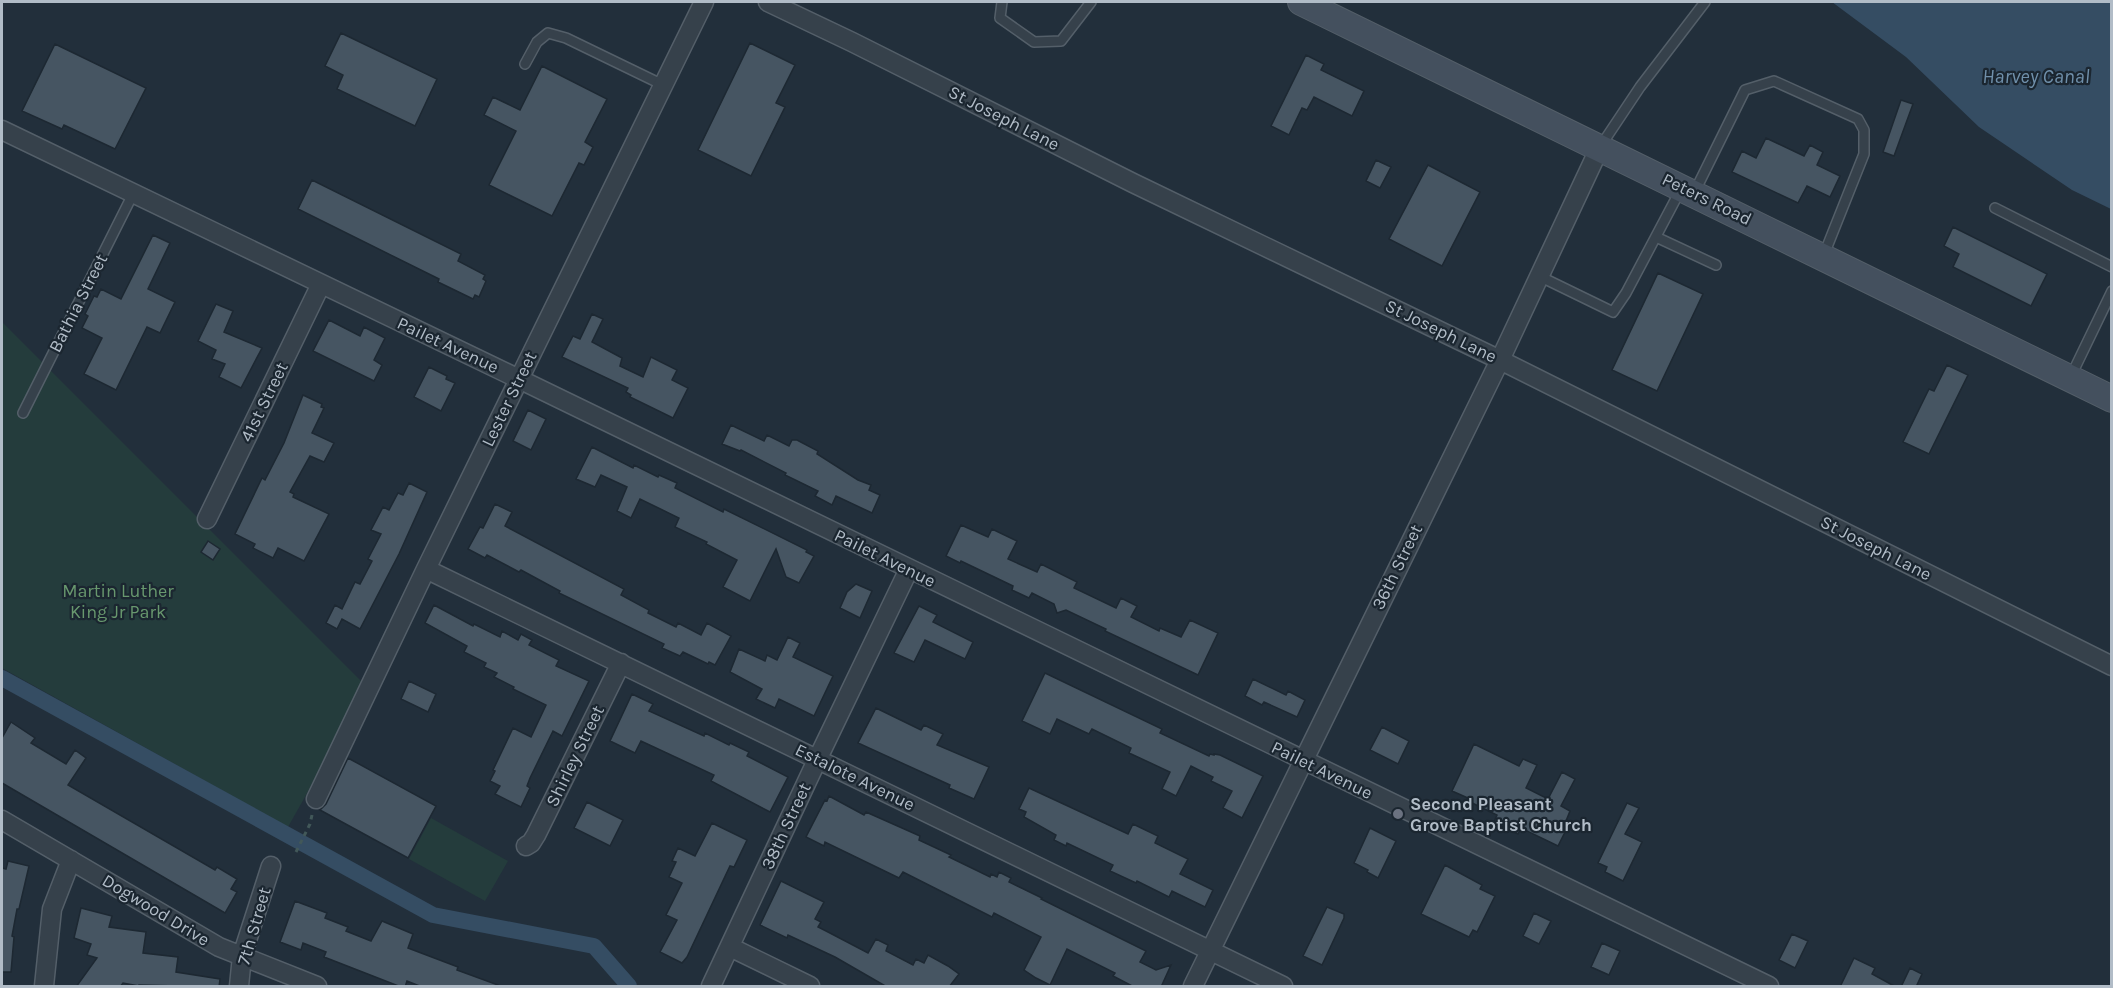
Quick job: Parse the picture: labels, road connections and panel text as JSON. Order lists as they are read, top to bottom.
{
  "streets": {
    "main road": ["Peters Road"],
    "street": [
      "St Joseph Lane",
      "Pailet Avenue",
      "Lester Street",
      "41st Street",
      "36th Street",
      "Shirley Street",
      "Estalote Avenue",
      "38th Street",
      "Dogwood Drive",
      "7th Street"
    ],
    "lane": ["Bathia Street"]
  },
  "crossings": [
    ["St Joseph Lane", "36th Street"],
    ["Peters Road", "36th Street"],
    ["Bathia Street", "Pailet Avenue"],
    ["Pailet Avenue", "Lester Street"],
    ["Pailet Avenue", "41st Street"],
    ["Pailet Avenue", "36th Street"],
    ["Pailet Avenue", "38th Street"],
    ["Lester Street", "Estalote Avenue"],
    ["36th Street", "Estalote Avenue"],
    ["Shirley Street", "Estalote Avenue"],
    ["Estalote Avenue", "38th Street"],
    ["Dogwood Drive", "7th Street"]
  ],
  "water": ["Harvey Canal"],
  "parks": ["Martin Luther King Jr Park"],
  "places": ["Second Pleasant Grove Baptist Church"]
}
